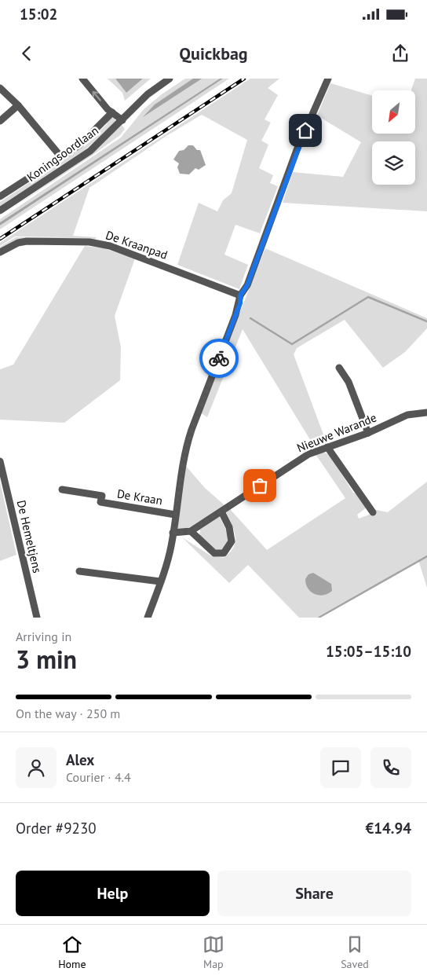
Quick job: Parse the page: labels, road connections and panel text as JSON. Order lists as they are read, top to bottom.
{
  "streets": {
    "street": [
      "Koningsoordlaan",
      "De Kraanpad",
      "Nieuwe Warande",
      "De Kraan",
      "De Hemeltjens"
    ]
  },
  "crossings": [
    ["De Kraanpad", "De Kraan"],
    ["Nieuwe Warande", "De Kraan"]
  ],
  "north": "bottom left",
  "page": {
    "status": "15:02",
    "header": "Quickbag",
    "heading": ["3 min", "Arriving in", "15:05–15:10"],
    "panel": [
      "Alex",
      "Courier · 4.4",
      "Order #9230",
      "€14.94"
    ],
    "bar": "On the way · 250 m",
    "buttons": ["Help", "Share"],
    "tabs": ["Home", "Map", "Saved"]
  }
}
